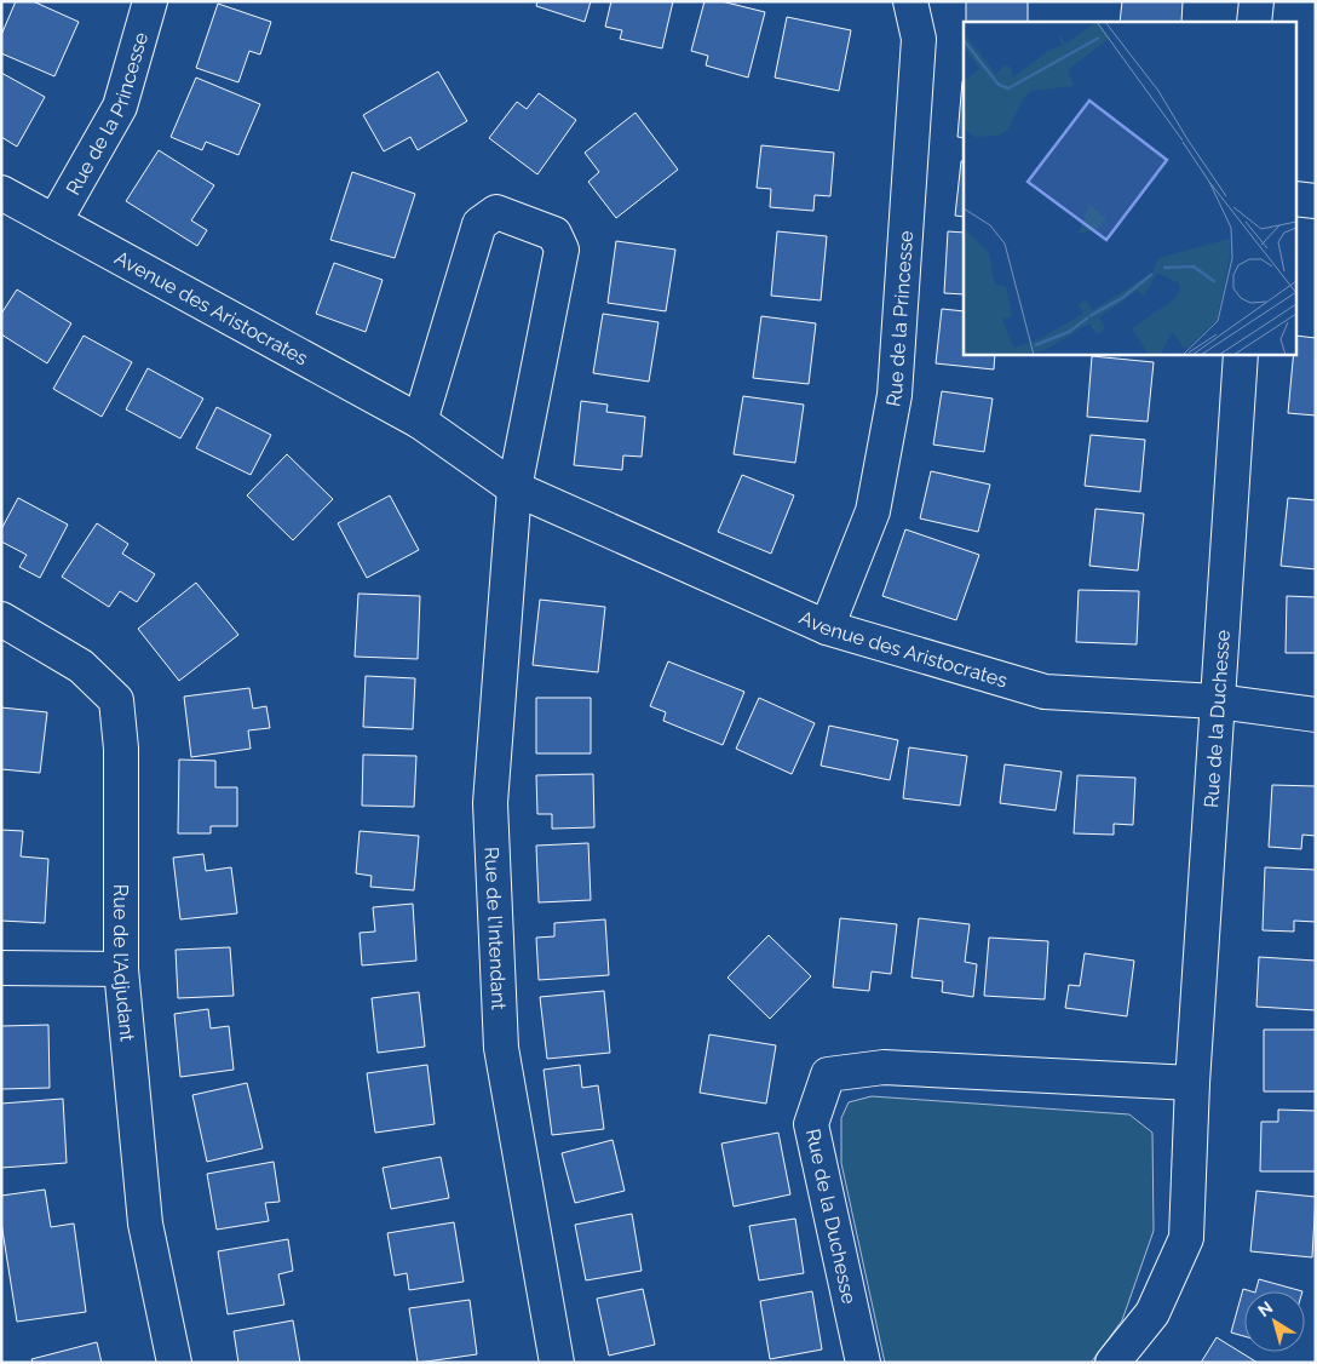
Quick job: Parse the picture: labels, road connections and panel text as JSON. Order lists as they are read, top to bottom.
{
  "streets": {
    "street": [
      "Rue de la Princesse",
      "Avenue des Aristocrates",
      "Rue de la Duchesse",
      "Rue de l'Intendant",
      "Rue de l'Adjudant"
    ]
  },
  "crossings": [
    ["Rue de la Princesse", "Avenue des Aristocrates"],
    ["Avenue des Aristocrates", "Rue de la Duchesse"],
    ["Avenue des Aristocrates", "Rue de l'Intendant"]
  ],
  "north": "top left"
}
